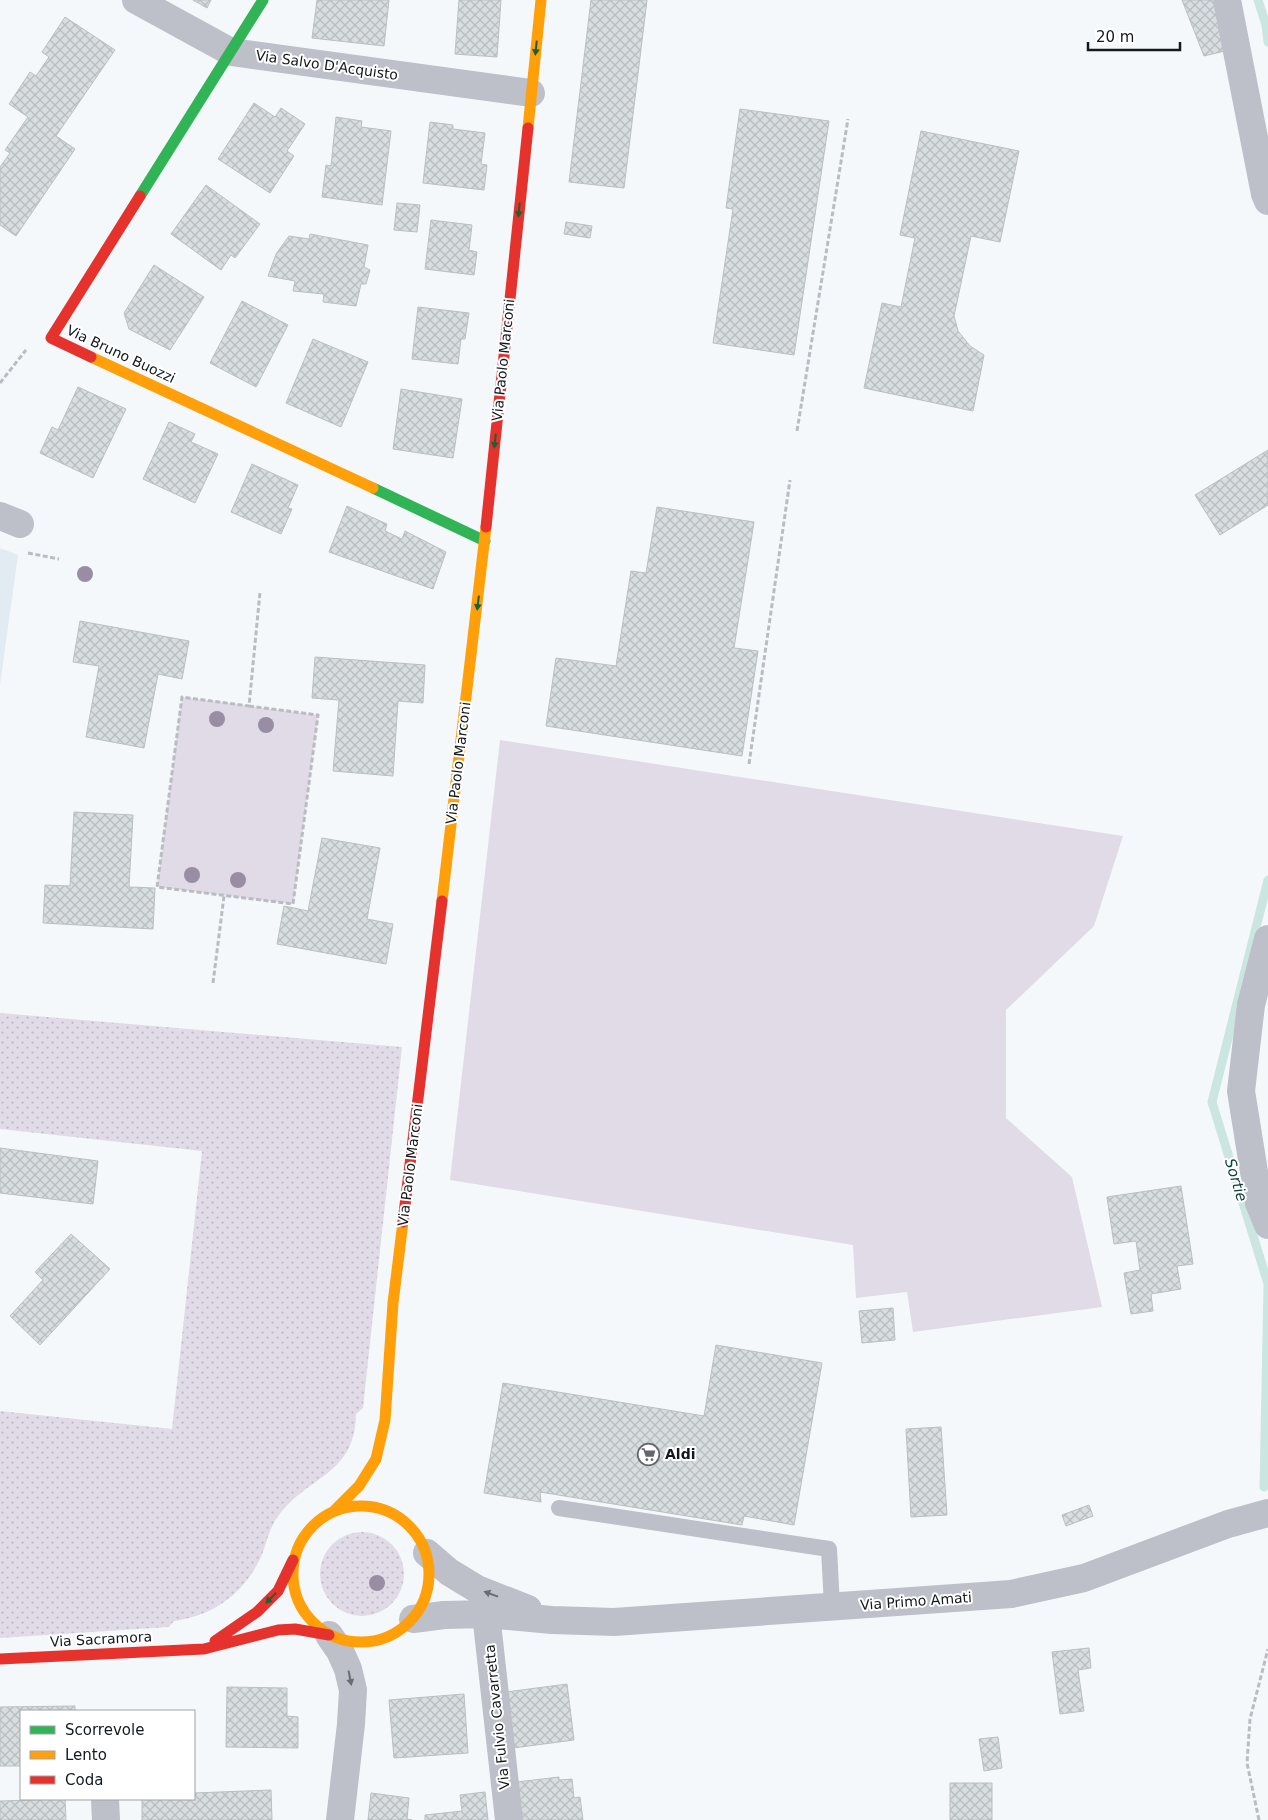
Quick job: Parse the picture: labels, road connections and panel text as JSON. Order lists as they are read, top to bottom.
{
  "streets": {
    "street": [
      "Via Salvo D'Acquisto",
      "Via Bruno Buozzi",
      "Via Paolo Marconi",
      "Via Primo Amati",
      "Via Sacramora",
      "Via Fulvio Cavarretta"
    ]
  },
  "crossings": [
    ["Via Salvo D'Acquisto", "Via Bruno Buozzi"],
    ["Via Salvo D'Acquisto", "Via Paolo Marconi"],
    ["Via Bruno Buozzi", "Via Paolo Marconi"],
    ["Via Paolo Marconi", "Via Primo Amati"],
    ["Via Paolo Marconi", "Via Sacramora"],
    ["Via Primo Amati", "Via Sacramora"],
    ["Via Primo Amati", "Via Fulvio Cavarretta"]
  ],
  "one_way": ["Via Paolo Marconi"],
  "water": ["Sortie"],
  "places": {
    "supermarket": ["Aldi"]
  },
  "legend": ["Scorrevole", "Lento", "Coda"],
  "scale_bar": "20 m"
}
